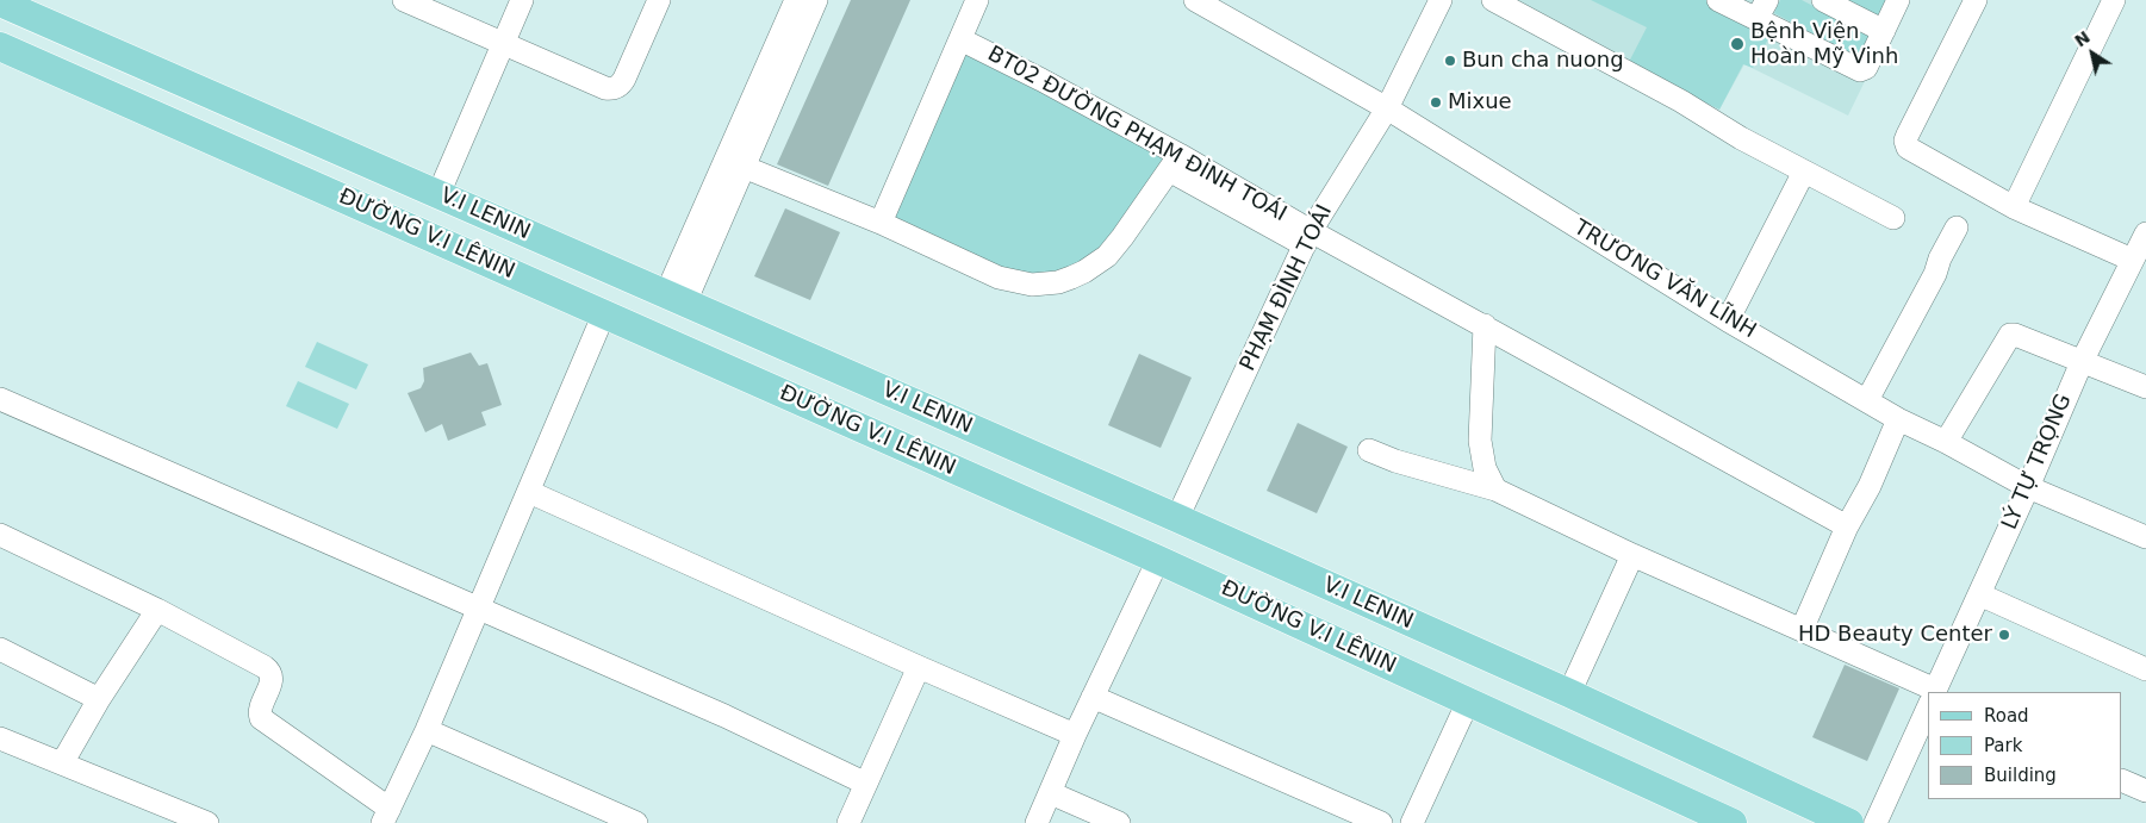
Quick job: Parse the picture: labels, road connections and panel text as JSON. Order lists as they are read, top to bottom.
{
  "streets": {
    "main road": ["V.I LENIN", "ĐƯỜNG V.I LÊNIN"],
    "street": [
      "BT02 ĐƯỜNG PHẠM ĐÌNH TOÁI",
      "TRƯƠNG VĂN LĨNH",
      "PHẠM ĐÌNH TOÁI",
      "LÝ TỰ TRỌNG"
    ]
  },
  "crossings": [
    ["BT02 ĐƯỜNG PHẠM ĐÌNH TOÁI", "PHẠM ĐÌNH TOÁI"],
    ["V.I LENIN", "PHẠM ĐÌNH TOÁI"],
    ["TRƯƠNG VĂN LĨNH", "PHẠM ĐÌNH TOÁI"],
    ["TRƯƠNG VĂN LĨNH", "LÝ TỰ TRỌNG"]
  ],
  "places": [
    "Bệnh Viện Hoàn Mỹ Vinh",
    "Bun cha nuong",
    "Mixue",
    "HD Beauty Center"
  ],
  "legend": ["Road", "Park", "Building"],
  "north": "top left"
}
